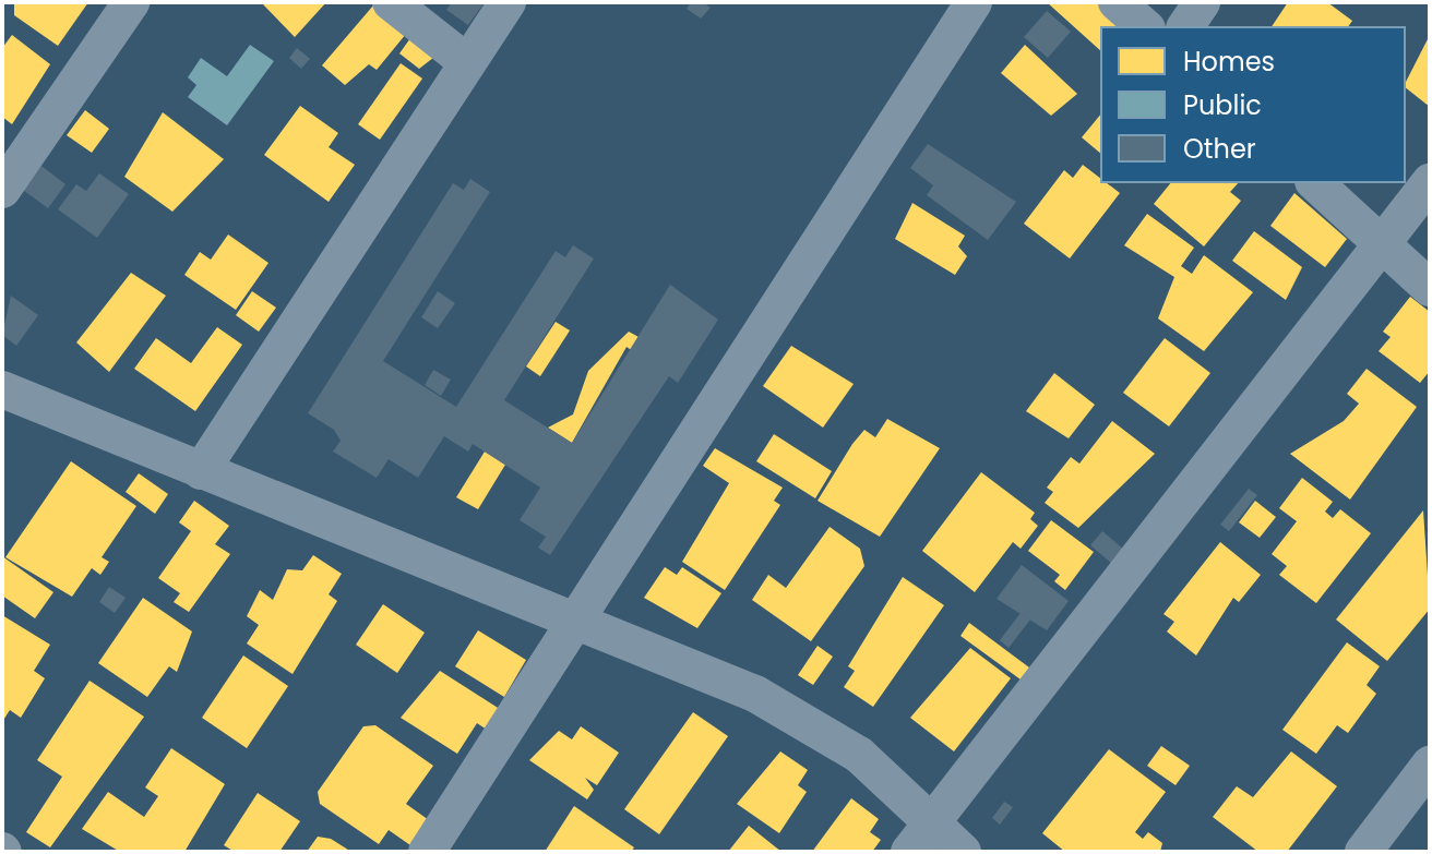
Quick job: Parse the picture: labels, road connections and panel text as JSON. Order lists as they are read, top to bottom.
{
  "legend": ["Homes", "Public", "Other"]
}
